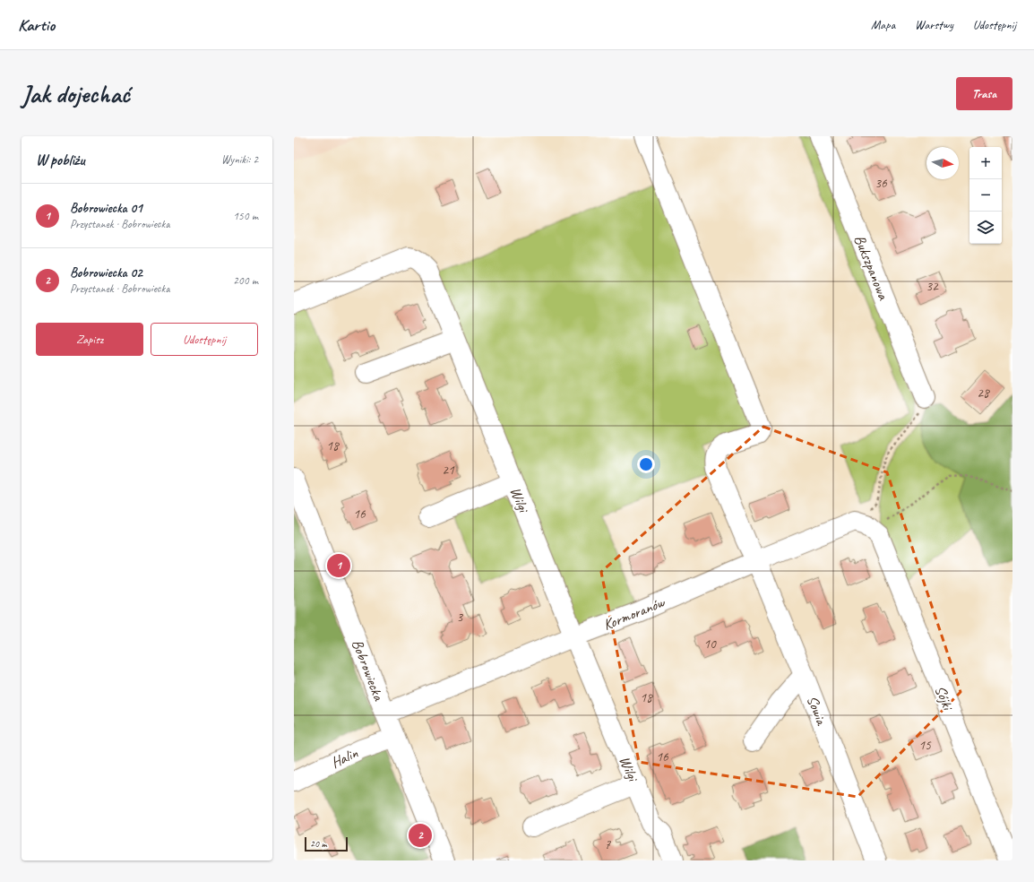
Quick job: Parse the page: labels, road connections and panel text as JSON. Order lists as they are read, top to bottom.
{
  "streets": {
    "street": [
      "Bukszpanowa",
      "Wilgi",
      "Kormoranów",
      "Bobrowiecka",
      "Sójki",
      "Sowia",
      "Halin"
    ]
  },
  "crossings": [
    ["Wilgi", "Kormoranów"],
    ["Kormoranów", "Bobrowiecka"],
    ["Kormoranów", "Sowia"],
    ["Bobrowiecka", "Halin"]
  ],
  "house_numbers": [
    "36",
    "32",
    "28",
    "18",
    "21",
    "16",
    "3",
    "10",
    "18",
    "15",
    "16",
    "7"
  ],
  "scale_bar": "20 m",
  "north": "right",
  "page": {
    "header": "Kartio",
    "nav": ["Mapa", "Warstwy", "Udostępnij"],
    "buttons": [
      "Trasa",
      ["Zapisz", "Udostępnij"]
    ],
    "title": "Jak dojechać",
    "heading": ["W pobliżu", "Wyniki: 2"],
    "map_buttons": ["+", "−"],
    "list": [
      {
        "mark": "1",
        "name": "Bobrowiecka 01",
        "note": "Przystanek · Bobrowiecka",
        "value": "150 m"
      },
      {
        "mark": "2",
        "name": "Bobrowiecka 02",
        "note": "Przystanek · Bobrowiecka",
        "value": "200 m"
      }
    ],
    "pins": ["1", "2"],
    "scale": "20 m"
  }
}
